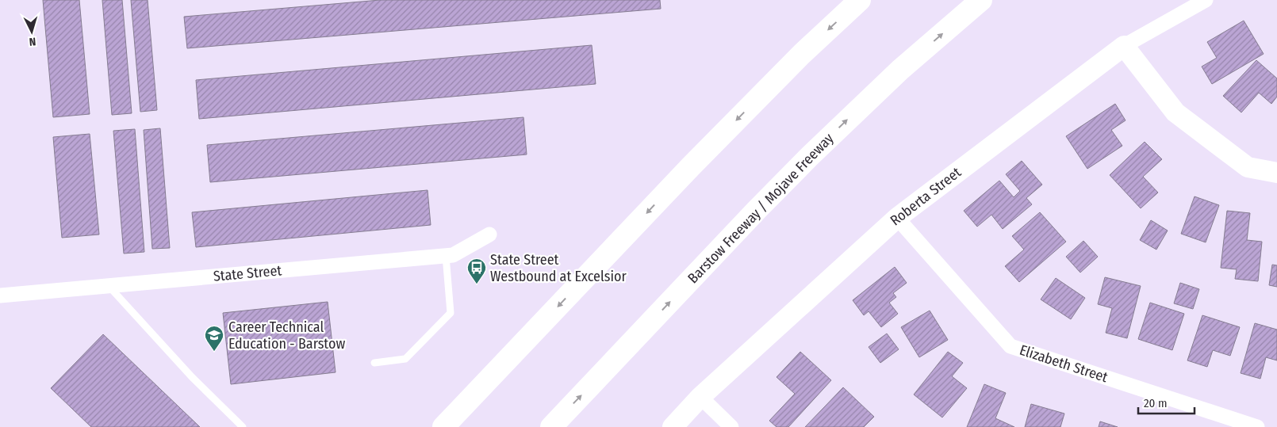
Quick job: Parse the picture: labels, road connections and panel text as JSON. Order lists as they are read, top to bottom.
{
  "streets": {
    "highway": ["Barstow Freeway / Mojave Freeway"],
    "street": ["Roberta Street", "State Street", "Elizabeth Street"]
  },
  "crossings": [
    ["Roberta Street", "Elizabeth Street"]
  ],
  "places": {
    "bus stop": ["State Street Westbound at Excelsior"],
    "school or university": ["Career Technical Education - Barstow"]
  },
  "scale_bar": "20 m",
  "north": "bottom"
}
